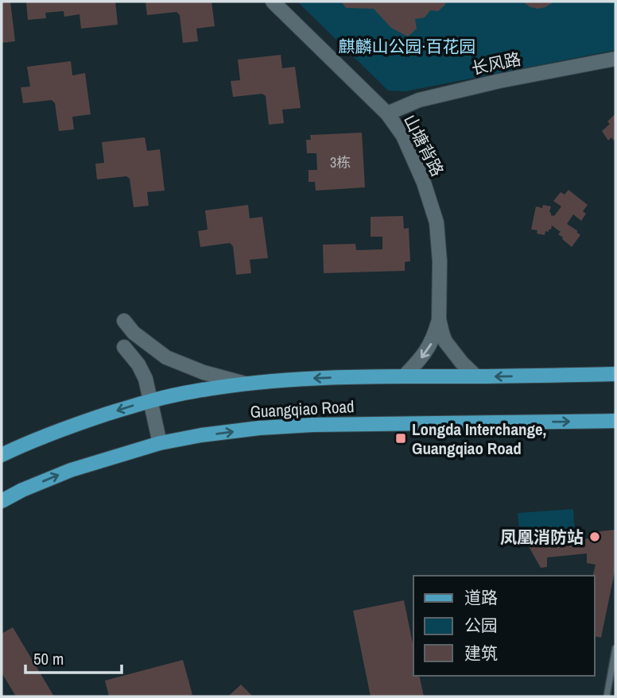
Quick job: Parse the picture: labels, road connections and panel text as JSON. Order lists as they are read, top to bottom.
{
  "streets": {
    "main road": ["Guangqiao Road"],
    "street": ["长风路", "山塘背路"]
  },
  "crossings": [
    ["长风路", "山塘背路"]
  ],
  "parks": ["麒麟山公园·百花园"],
  "places": {
    "transit": ["Longda Interchange, Guangqiao Road"],
    "other": ["凤凰消防站"]
  },
  "house_numbers": ["3栋"],
  "legend": ["道路", "公园", "建筑"],
  "scale_bar": "50 m"
}
